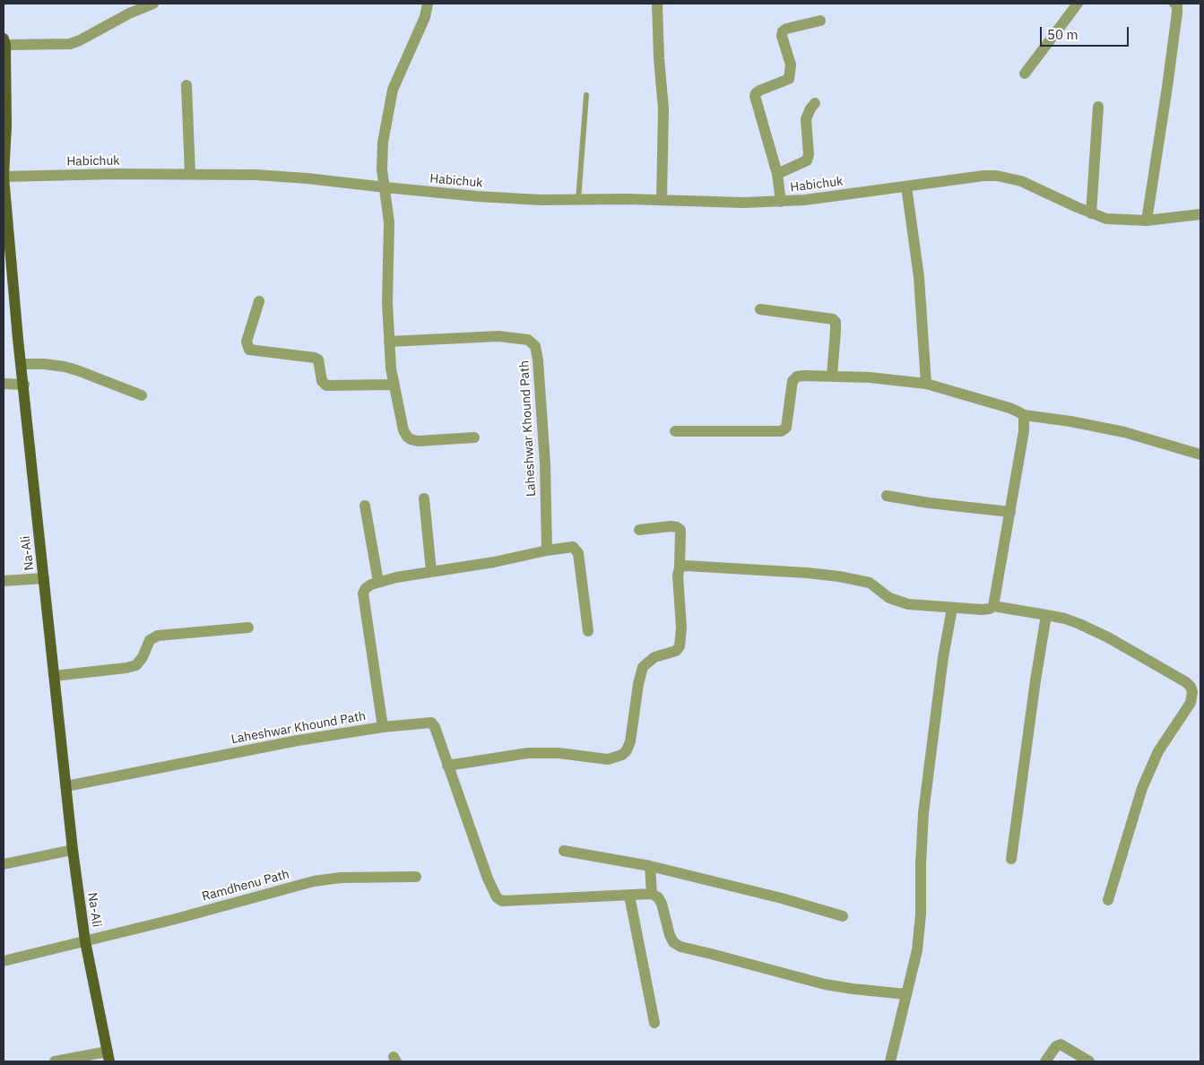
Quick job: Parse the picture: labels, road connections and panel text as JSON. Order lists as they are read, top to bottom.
{
  "streets": {
    "main road": ["Na-Ali"],
    "street": ["Habichuk", "Laheshwar Khound Path", "Ramdhenu Path"]
  },
  "crossings": [
    ["Habichuk", "Na-Ali"],
    ["Laheshwar Khound Path", "Na-Ali"],
    ["Na-Ali", "Ramdhenu Path"]
  ],
  "scale_bar": "50 m"
}
